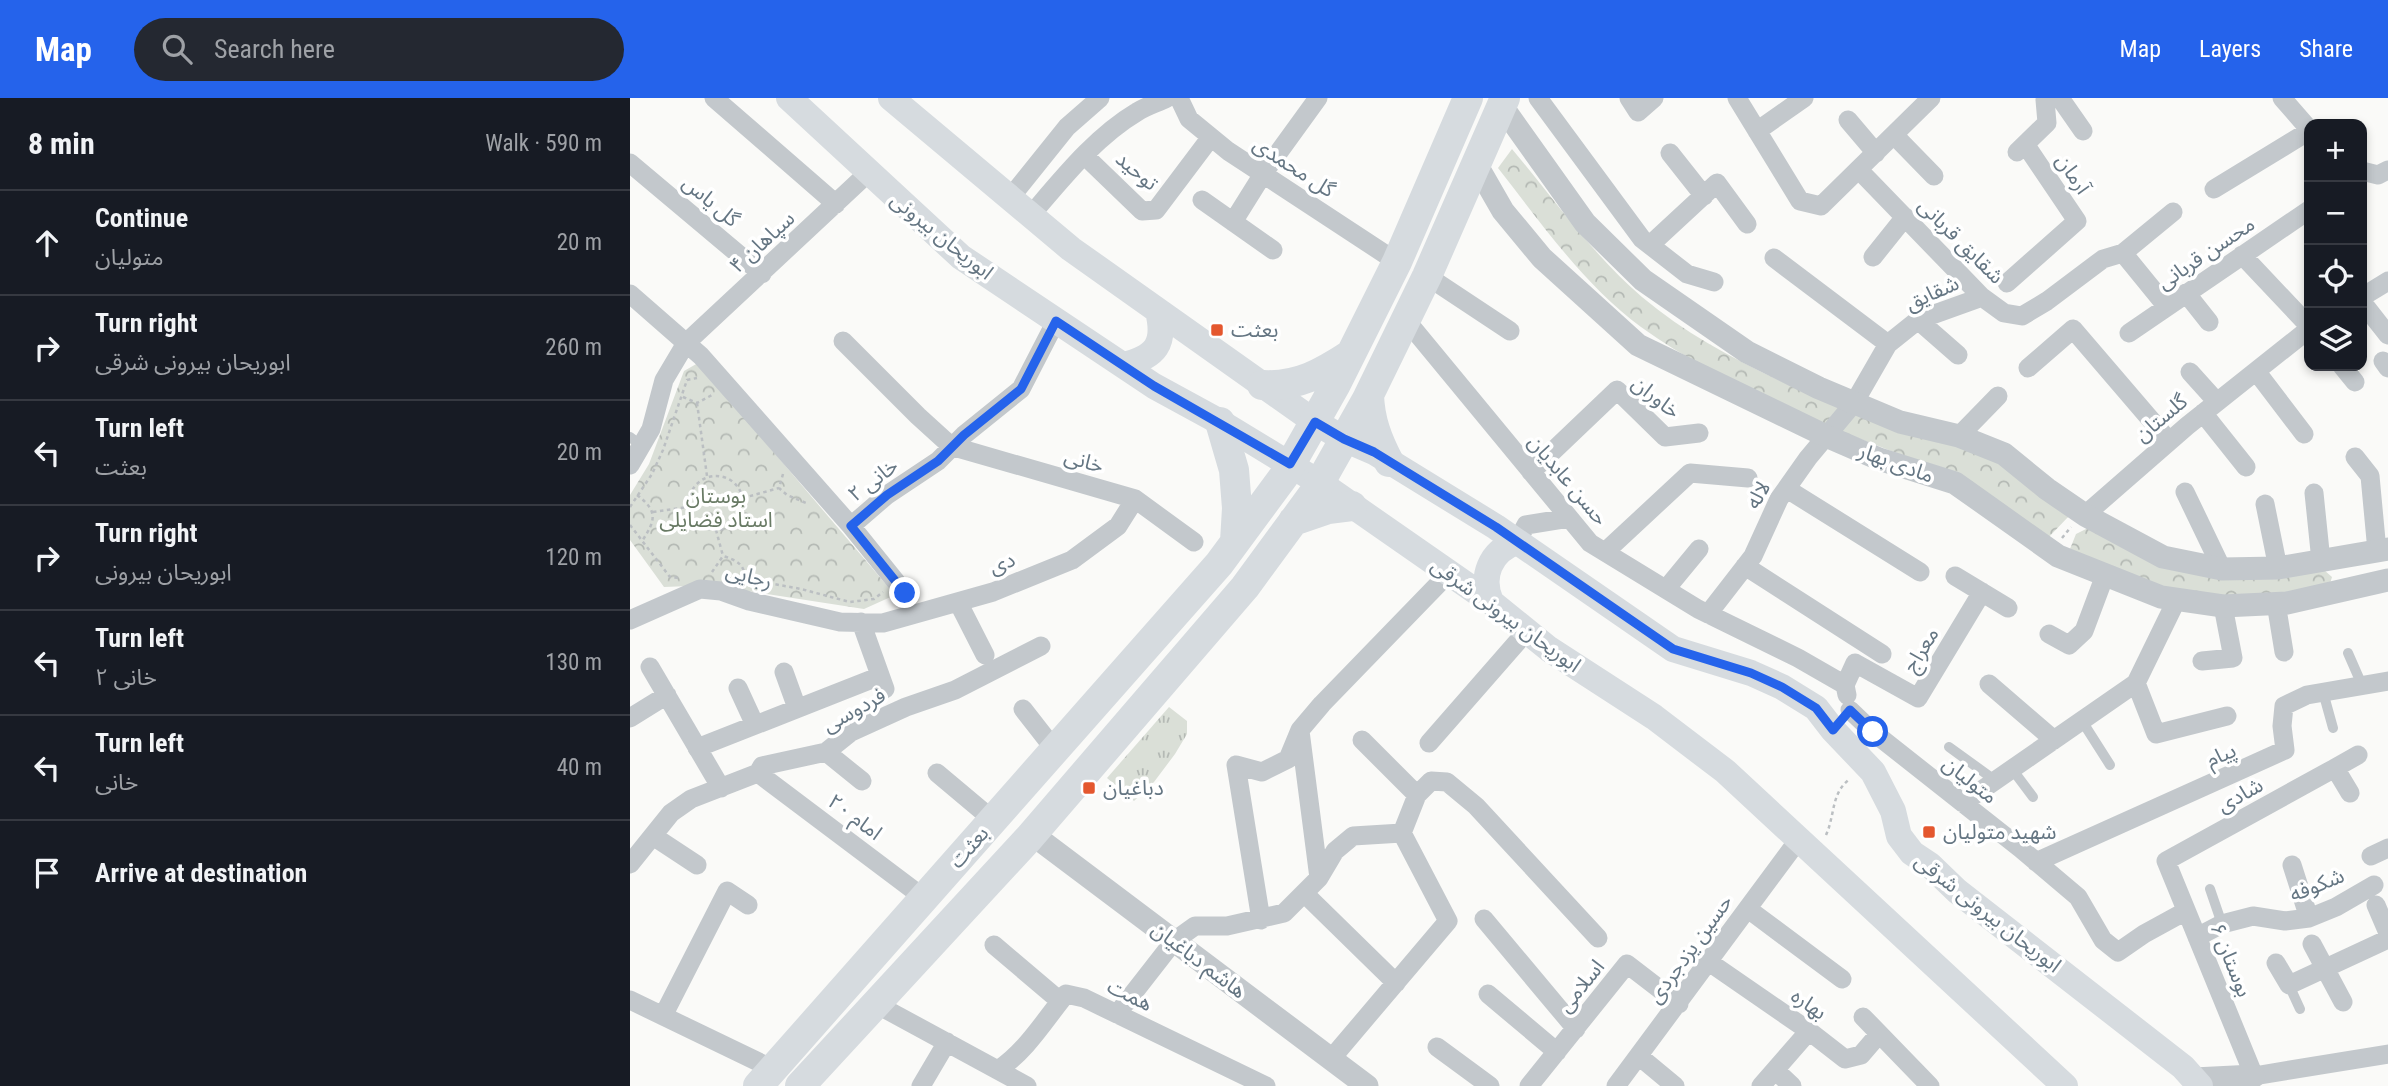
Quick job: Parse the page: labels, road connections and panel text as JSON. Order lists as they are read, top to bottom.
{
  "streets": {
    "main road": ["ابوریحان بیرونی", "ابوریحان بیرونی شرقی", "بعثت"],
    "street": [
      "گل محمدی",
      "توحید",
      "آرمان",
      "گل یاس",
      "شقایق قربانی",
      "سپاهان ۴",
      "محسن قربانی",
      "شقایق",
      "خاوران",
      "گلستان",
      "خانی",
      "مادی بهار",
      "خانی ۲",
      "حسن عابدیان",
      "لاله",
      "دی",
      "رجایی",
      "معراج",
      "فردوسی",
      "پیام",
      "متولیان",
      "شادی",
      "امام ۲۰",
      "شکوفه",
      "حسین یزدجردی",
      "هاشم دباغیان",
      "بوستان ۶",
      "اسلامی",
      "همت",
      "بهاره"
    ]
  },
  "crossings": [
    ["گل محمدی", "توحید"],
    ["گل محمدی", "بعثت"],
    ["گل یاس", "سپاهان ۴"],
    ["ابوریحان بیرونی", "سپاهان ۴"],
    ["ابوریحان بیرونی", "خانی ۲"],
    ["ابوریحان بیرونی", "ابوریحان بیرونی شرقی"],
    ["ابوریحان بیرونی", "بعثت"],
    ["شقایق قربانی", "شقایق"],
    ["سپاهان ۴", "خانی ۲"],
    ["شقایق", "مادی بهار"],
    ["شقایق", "لاله"],
    ["خاوران", "حسن عابدیان"],
    ["گلستان", "مادی بهار"],
    ["خانی", "خانی ۲"],
    ["خانی", "دی"],
    ["مادی بهار", "لاله"],
    ["مادی بهار", "بعثت"],
    ["حسن عابدیان", "لاله"],
    ["حسن عابدیان", "معراج"],
    ["حسن عابدیان", "بعثت"],
    ["دی", "رجایی"],
    ["ابوریحان بیرونی شرقی", "بعثت"],
    ["ابوریحان بیرونی شرقی", "حسین یزدجردی"],
    ["فردوسی", "امام ۲۰"],
    ["پیام", "متولیان"],
    ["متولیان", "بوستان ۶"],
    ["شادی", "بوستان ۶"],
    ["امام ۲۰", "بعثت"],
    ["بعثت", "هاشم دباغیان"],
    ["شکوفه", "بوستان ۶"],
    ["حسین یزدجردی", "اسلامی"],
    ["حسین یزدجردی", "بهاره"]
  ],
  "parks": ["بوستان استاد فضایلی"],
  "places": {
    "transit": ["بعثت", "دباغیان", "شهید متولیان"]
  },
  "page": {
    "header": "Map",
    "search": "Search here",
    "nav": ["Map", "Layers", "Share"],
    "heading": ["8 min", "Walk · 590 m"],
    "map_buttons": ["+", "−"],
    "list": [
      ["Continue", "متولیان", "20 m"],
      ["Turn right", "ابوریحان بیرونی شرقی", "260 m"],
      ["Turn left", "بعثت", "20 m"],
      ["Turn right", "ابوریحان بیرونی", "120 m"],
      ["Turn left", "خانی ۲", "130 m"],
      ["Turn left", "خانی", "40 m"],
      "Arrive at destination"
    ]
  }
}
